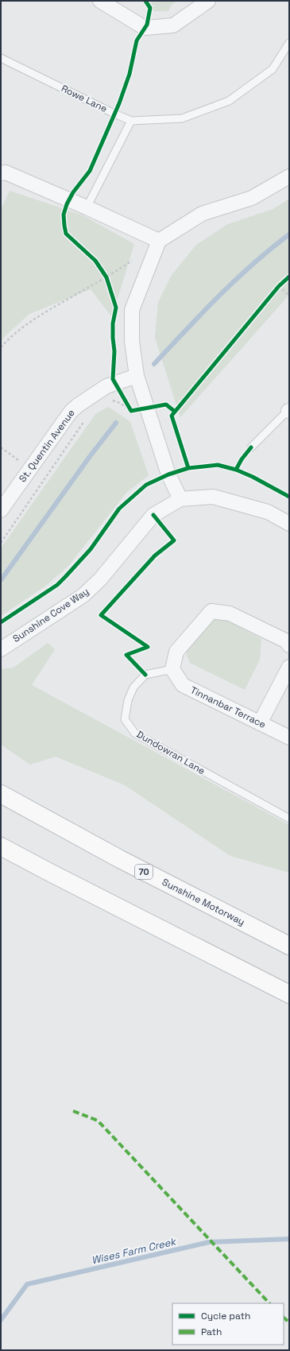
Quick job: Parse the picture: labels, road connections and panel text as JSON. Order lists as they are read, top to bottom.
{
  "streets": {
    "highway": ["70", "Sunshine Motorway"],
    "street": ["St. Quentin Avenue", "Sunshine Cove Way", "Tinnanbar Terrace"],
    "lane": ["Rowe Lane", "Dundowran Lane"]
  },
  "crossings": [
    ["Tinnanbar Terrace", "Dundowran Lane"]
  ],
  "water": ["Wises Farm Creek"],
  "legend": ["Cycle path", "Path"]
}
